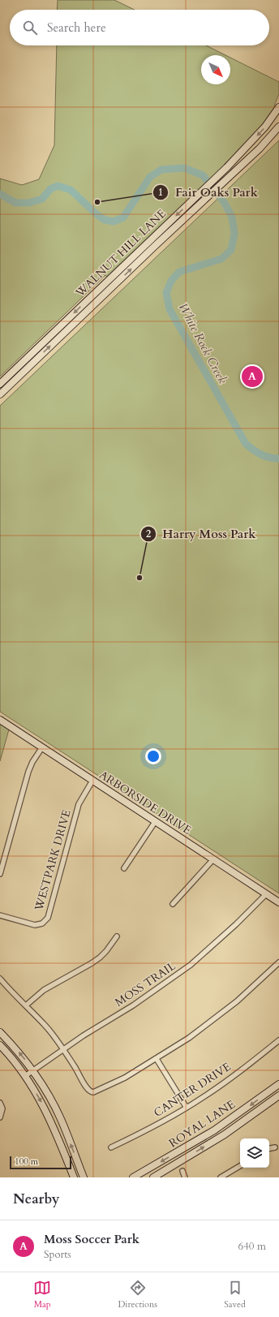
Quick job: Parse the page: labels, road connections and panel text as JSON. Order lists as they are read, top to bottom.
{
  "streets": {
    "main road": ["WALNUT HILL LANE", "ARBORSIDE DRIVE", "ROYAL LANE"],
    "street": ["WESTPARK DRIVE", "MOSS TRAIL", "CANTER DRIVE"]
  },
  "crossings": [
    ["ARBORSIDE DRIVE", "WESTPARK DRIVE"],
    ["ARBORSIDE DRIVE", "MOSS TRAIL"]
  ],
  "water": ["White Rock Creek"],
  "places": ["Fair Oaks Park", "Harry Moss Park"],
  "scale_bar": "100 m",
  "north": "bottom right",
  "page": {
    "search": "Search here",
    "pins": "A",
    "scale": "100 m",
    "heading": "Nearby",
    "list": [
      {
        "mark": "A",
        "name": "Moss Soccer Park",
        "note": "Sports",
        "value": "640 m"
      }
    ],
    "nav": ["Map", "Directions", "Saved"]
  }
}
